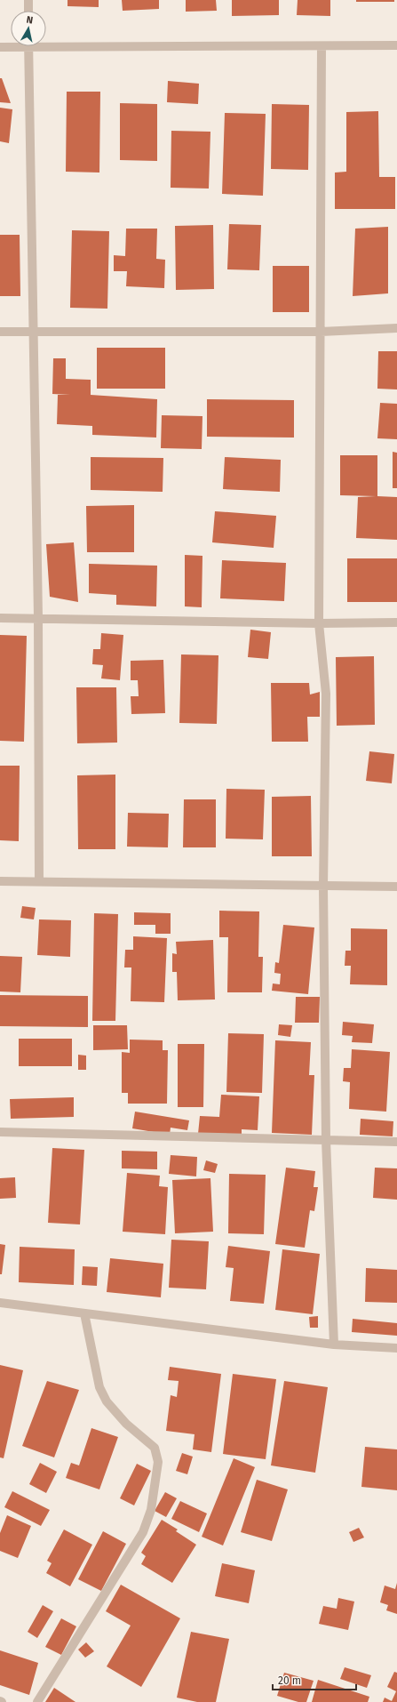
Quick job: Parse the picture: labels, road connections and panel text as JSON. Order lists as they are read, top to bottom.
{
  "scale_bar": "20 m",
  "north": "top"
}
